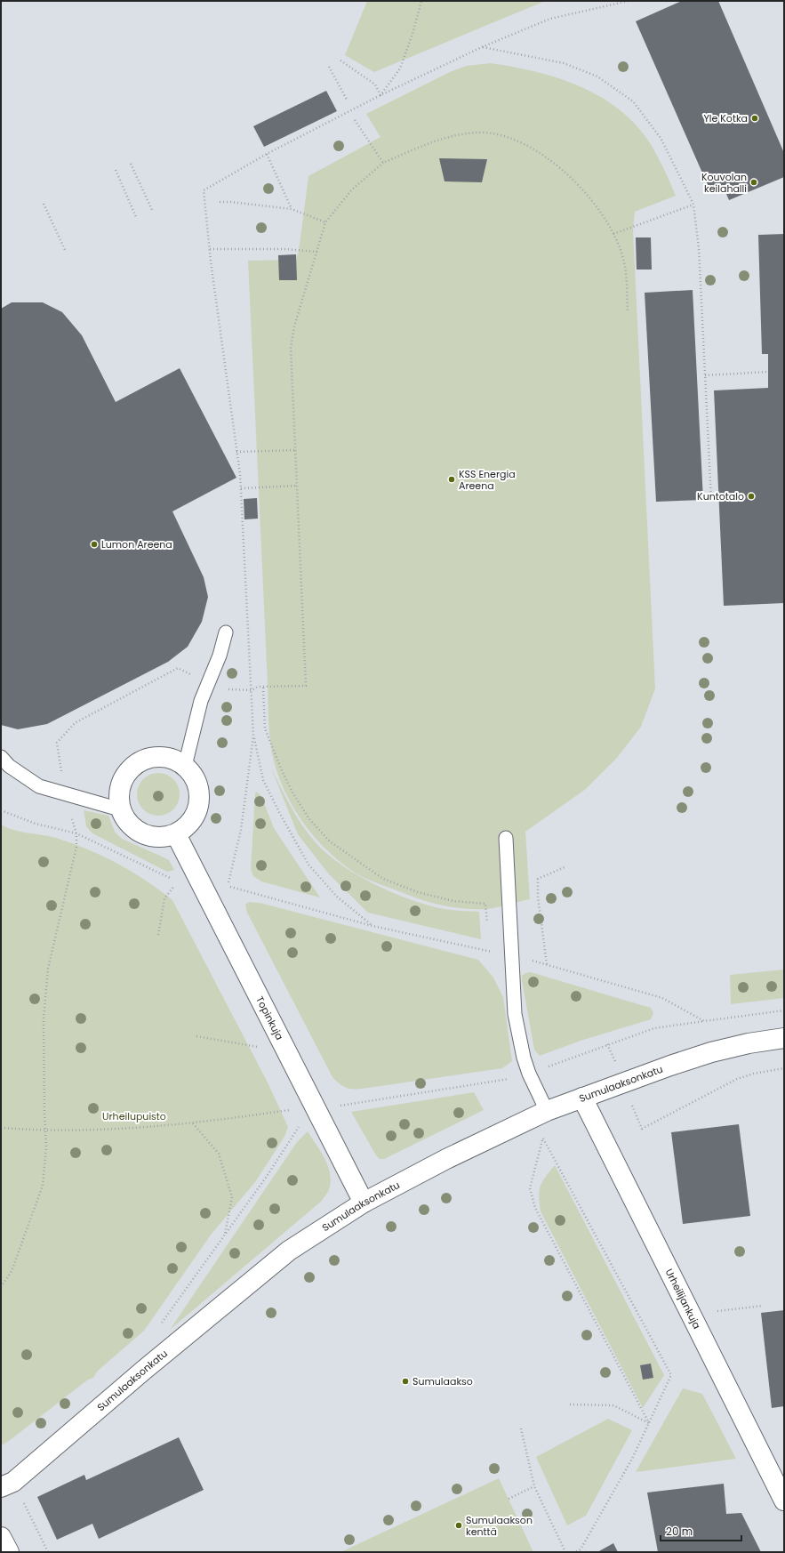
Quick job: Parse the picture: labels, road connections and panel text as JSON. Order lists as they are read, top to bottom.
{
  "streets": {
    "street": ["Topinkuja", "Sumulaaksonkatu", "Urheilijankuja"]
  },
  "crossings": [
    ["Topinkuja", "Sumulaaksonkatu"],
    ["Sumulaaksonkatu", "Urheilijankuja"]
  ],
  "parks": ["Urheilupuisto"],
  "places": [
    "Yle Kotka",
    "Kouvolan keilahalli",
    "KSS Energia Areena",
    "Kuntotalo",
    "Lumon Areena",
    "Sumulaakso",
    "Sumulaakson kenttä"
  ],
  "scale_bar": "20 m"
}
